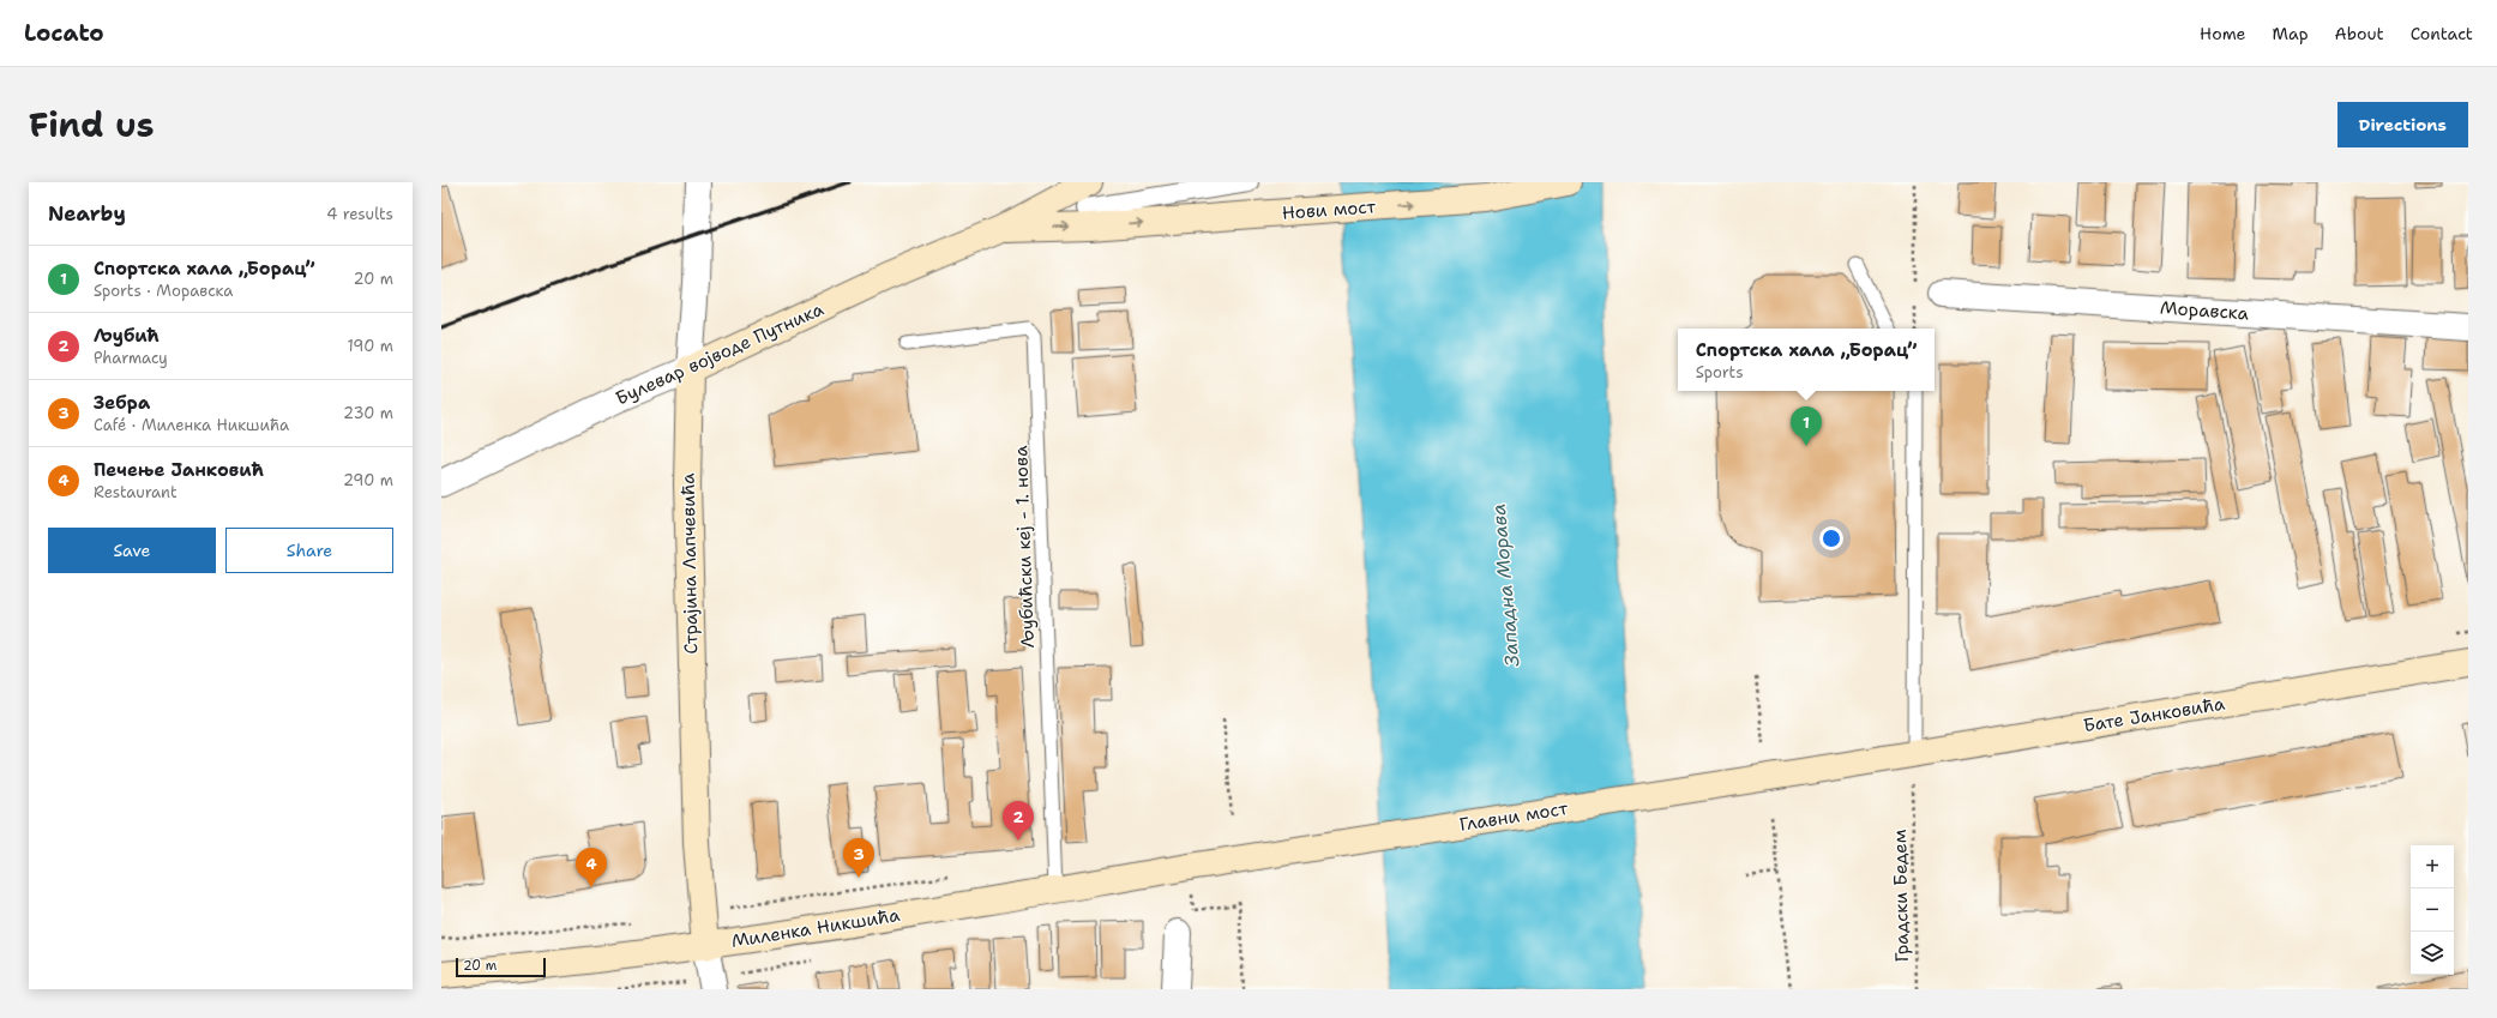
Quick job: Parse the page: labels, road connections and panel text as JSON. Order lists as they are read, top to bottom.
{
  "streets": {
    "main road": [
      "Нови мост",
      "Булевар војводе Путника",
      "Страјина Лапчевића",
      "Бате Јанковића",
      "Главни мост",
      "Миленка Никшића"
    ],
    "street": ["Моравска"],
    "lane": ["Љубићски кеј - 1. нова"],
    "path": ["Градски Бедем"]
  },
  "crossings": [
    ["Нови мост", "Булевар војводе Путника"],
    ["Булевар војводе Путника", "Страјина Лапчевића"],
    ["Љубићски кеј - 1. нова", "Миленка Никшића"],
    ["Страјина Лапчевића", "Миленка Никшића"],
    ["Бате Јанковића", "Главни мост"],
    ["Главни мост", "Миленка Никшића"]
  ],
  "one_way": ["Нови мост"],
  "water": ["Западна Морава"],
  "scale_bar": "20 m",
  "page": {
    "header": "Locato",
    "nav": [
      "Home",
      "Map",
      "About",
      "Contact"
    ],
    "title": "Find us",
    "buttons": [
      "Directions",
      ["Save", "Share"]
    ],
    "heading": ["Nearby", "4 results"],
    "list": [
      {
        "mark": "1",
        "name": "Спортска хала „Борац”",
        "note": "Sports · Моравска",
        "value": "20 m"
      },
      {
        "mark": "2",
        "name": "Љубић",
        "note": "Pharmacy",
        "value": "190 m"
      },
      {
        "mark": "3",
        "name": "Зебра",
        "note": "Café · Миленка Никшића",
        "value": "230 m"
      },
      {
        "mark": "4",
        "name": "Печење Јанковић",
        "note": "Restaurant",
        "value": "290 m"
      }
    ],
    "popup": ["Спортска хала „Борац”", "Sports"],
    "pins": [
      "1",
      "2",
      "3",
      "4"
    ],
    "map_buttons": ["+", "−"],
    "scale": "20 m"
  }
}
